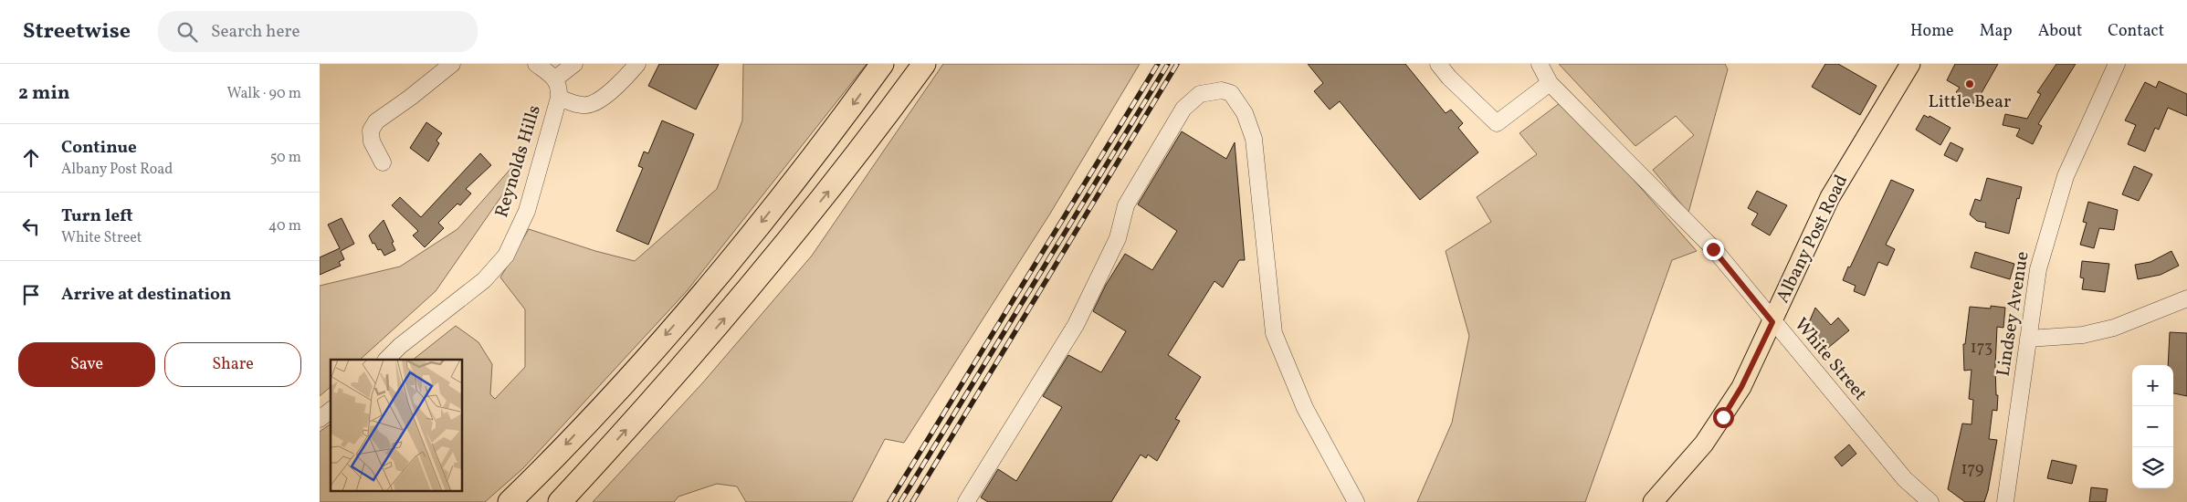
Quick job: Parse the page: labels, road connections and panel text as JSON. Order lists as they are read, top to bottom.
{
  "streets": {
    "main road": ["Albany Post Road"],
    "street": ["Reynolds Hills", "Lindsey Avenue", "White Street"]
  },
  "crossings": [
    ["Albany Post Road", "White Street"]
  ],
  "places": ["Little Bear"],
  "house_numbers": ["173", "179"],
  "page": {
    "header": "Streetwise",
    "search": "Search here",
    "nav": [
      "Home",
      "Map",
      "About",
      "Contact"
    ],
    "heading": ["2 min", "Walk · 90 m"],
    "list": [
      ["Continue", "Albany Post Road", "50 m"],
      ["Turn left", "White Street", "40 m"],
      "Arrive at destination"
    ],
    "buttons": ["Save", "Share"],
    "map_buttons": ["+", "−"]
  }
}
